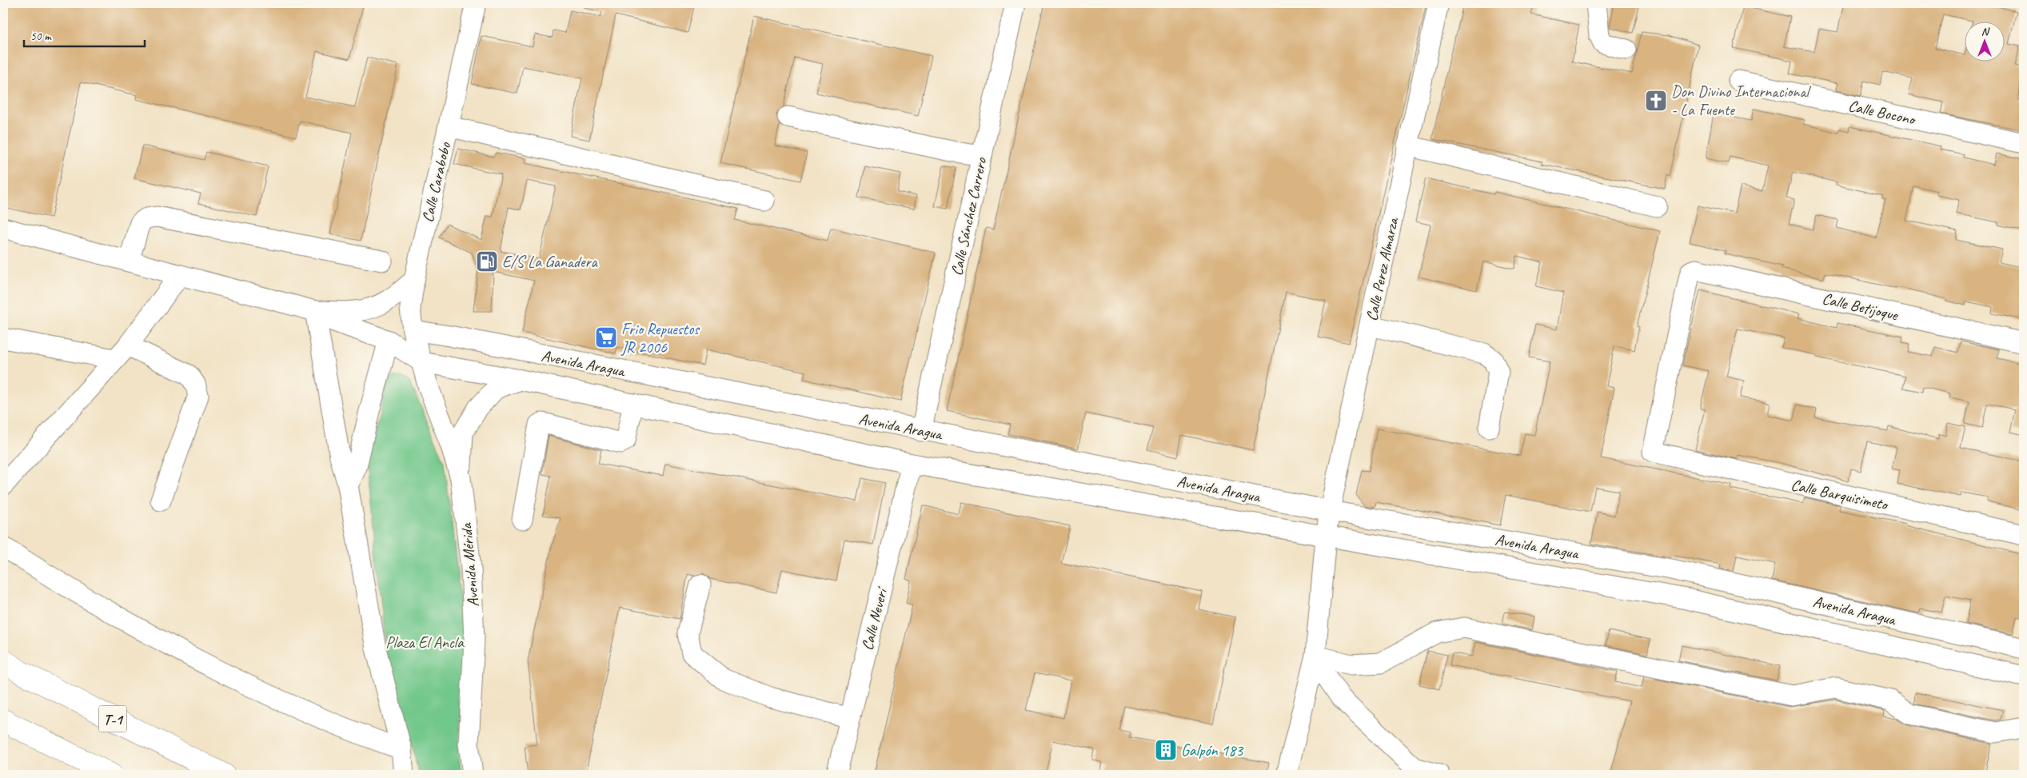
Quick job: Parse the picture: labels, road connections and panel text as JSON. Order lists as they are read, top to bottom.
{
  "streets": {
    "highway": ["T-1"],
    "street": [
      "Calle Bocono",
      "Calle Carabobo",
      "Calle Sánchez Carrero",
      "Calle Perez Almarza",
      "Calle Betijoque",
      "Avenida Aragua",
      "Calle Barquisimeto",
      "Avenida Mérida",
      "Calle Neverí"
    ]
  },
  "crossings": [
    ["Calle Carabobo", "Avenida Aragua"],
    ["Calle Carabobo", "Avenida Mérida"],
    ["Calle Sánchez Carrero", "Avenida Aragua"],
    ["Calle Perez Almarza", "Avenida Aragua"],
    ["Calle Betijoque", "Calle Barquisimeto"],
    ["Avenida Aragua", "Avenida Mérida"],
    ["Avenida Aragua", "Calle Neverí"]
  ],
  "parks": ["Plaza El Ancla"],
  "places": {
    "church": ["Don Divino Internacional - La Fuente"],
    "fuel station": ["E/S La Ganadera"],
    "supermarket": ["Frio Repuestos JR 2006"],
    "building": ["Galpón 183"]
  },
  "scale_bar": "50 m",
  "north": "top"
}
